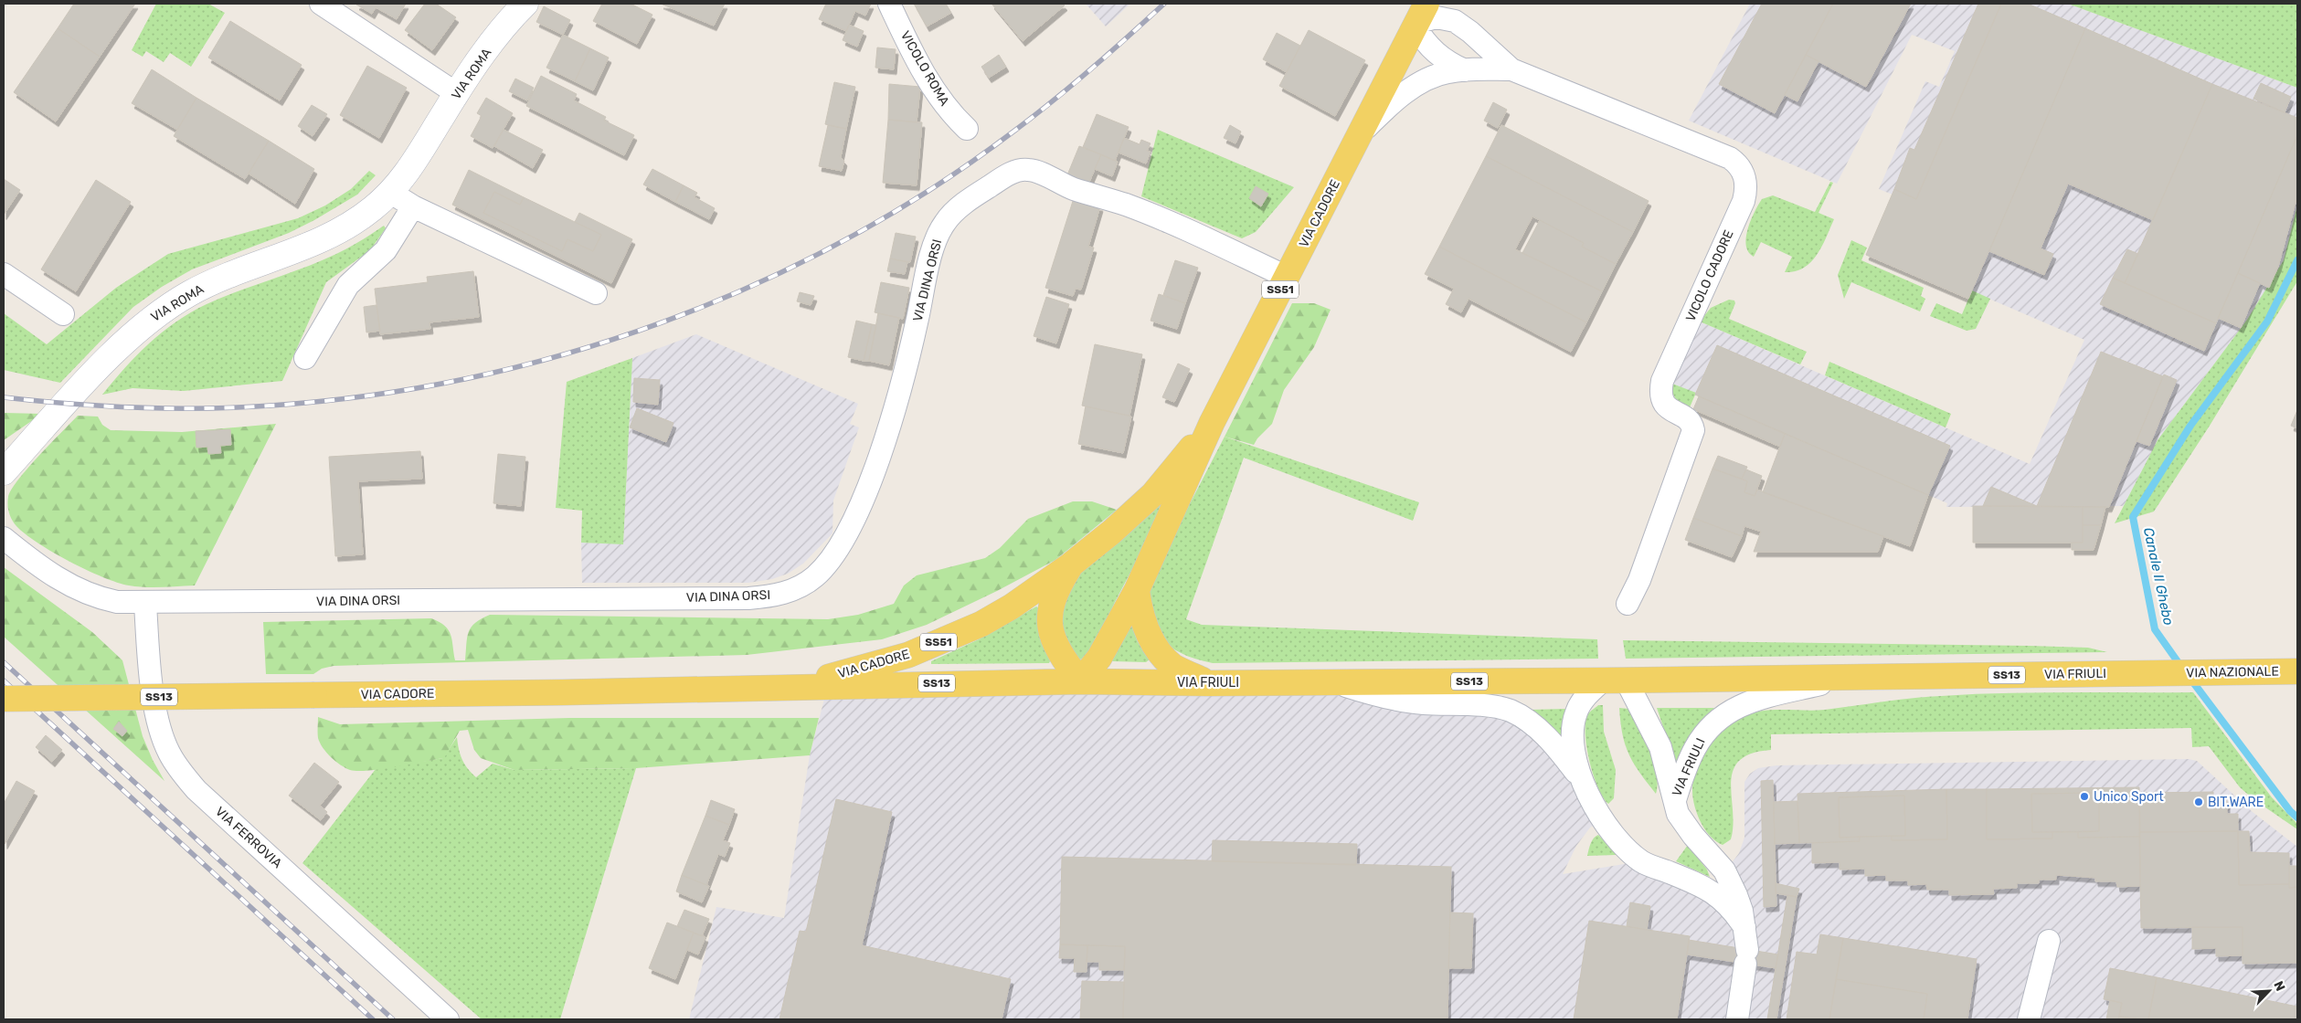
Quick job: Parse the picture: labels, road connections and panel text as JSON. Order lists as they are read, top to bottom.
{
  "streets": {
    "main road": [
      "VIA CADORE",
      "SS51",
      "VIA NAZIONALE",
      "VIA FRIULI",
      "SS13"
    ],
    "street": [
      "VICOLO ROMA",
      "VIA ROMA",
      "VICOLO CADORE",
      "VIA DINA ORSI",
      "VIA FERROVIA"
    ]
  },
  "crossings": [
    ["VIA CADORE", "VICOLO CADORE"],
    ["VIA CADORE", "VIA DINA ORSI"],
    ["VIA CADORE", "VIA FRIULI"],
    ["VIA DINA ORSI", "VIA FERROVIA"],
    ["VIA NAZIONALE", "VIA FRIULI"]
  ],
  "water": ["Canale Il Ghebo"],
  "places": ["Unico Sport", "BIT.WARE"],
  "north": "top right"
}
